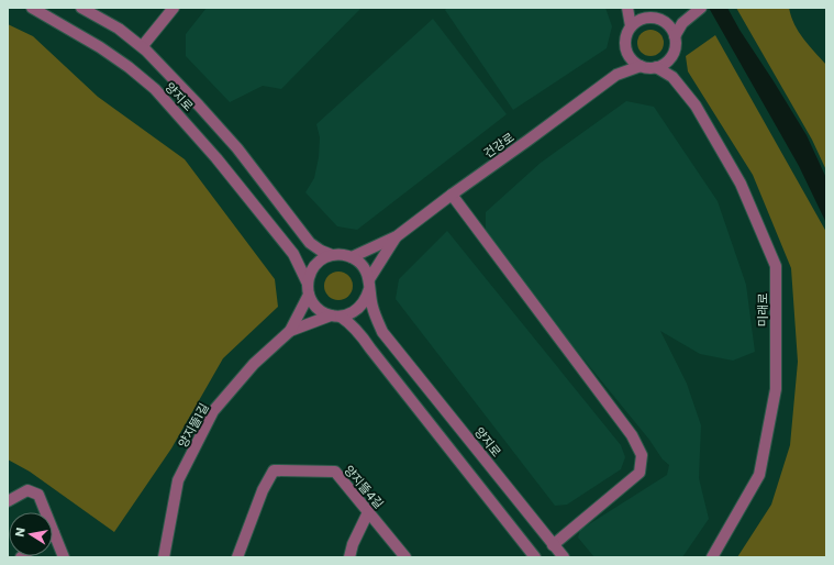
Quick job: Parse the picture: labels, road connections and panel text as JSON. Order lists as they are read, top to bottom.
{
  "streets": {
    "street": [
      "양지로",
      "건강로",
      "미래로",
      "양지뜰1길",
      "양지뜰4길"
    ]
  },
  "north": "left"
}
